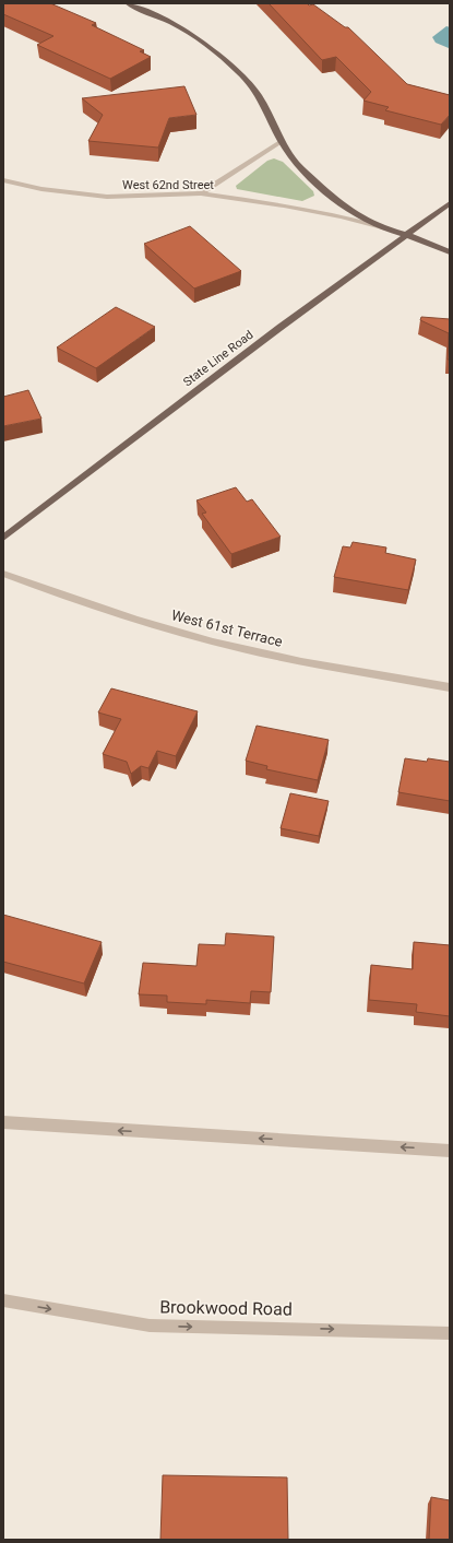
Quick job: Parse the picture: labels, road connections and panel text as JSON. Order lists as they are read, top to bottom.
{
  "streets": {
    "main road": ["State Line Road"],
    "street": ["West 62nd Street", "West 61st Terrace", "Brookwood Road"]
  },
  "one_way": ["Brookwood Road"]
}
